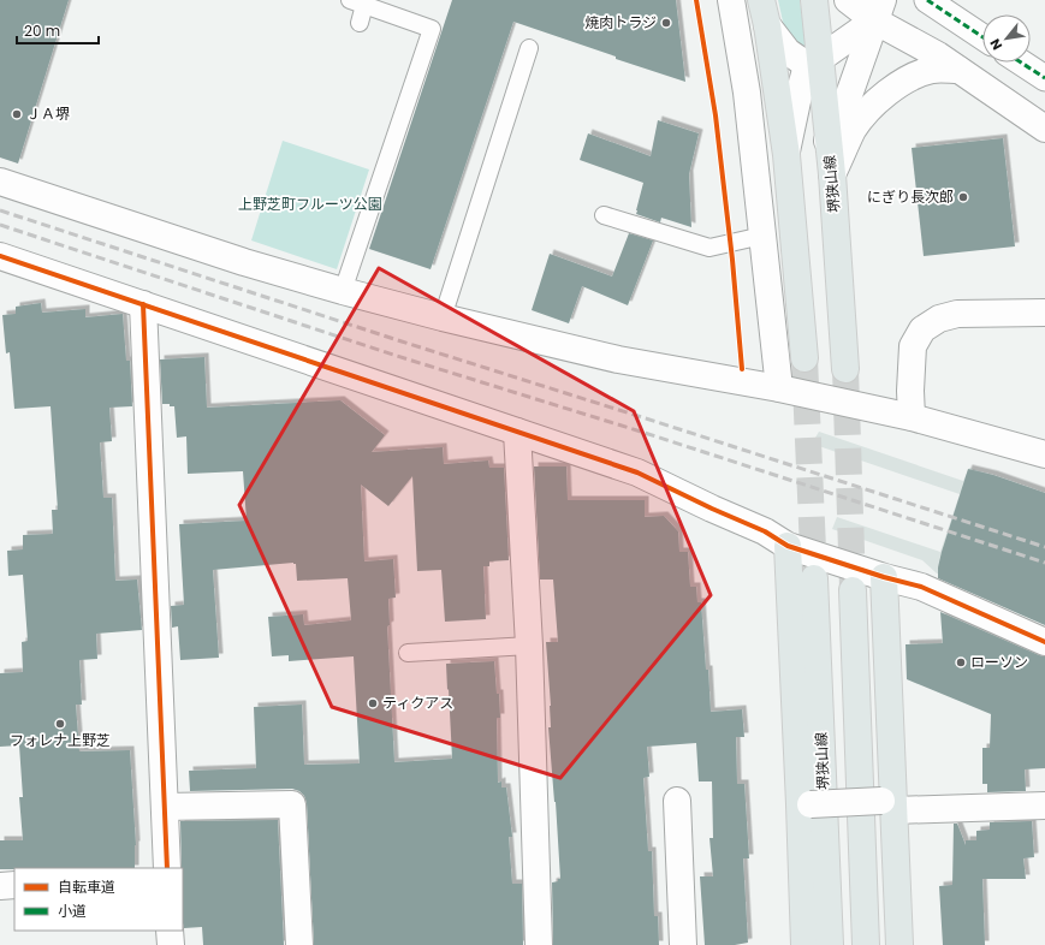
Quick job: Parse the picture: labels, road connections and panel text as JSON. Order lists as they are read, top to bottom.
{
  "streets": {
    "main road": ["堺狭山線"]
  },
  "parks": ["上野芝町フルーツ公園"],
  "places": [
    "焼肉トラジ",
    "ＪＡ堺",
    "にぎり長次郎",
    "ローソン",
    "ティクアス",
    "フォレナ上野芝"
  ],
  "legend": ["自転車道", "小道"],
  "scale_bar": "20 m",
  "north": "bottom left"
}
